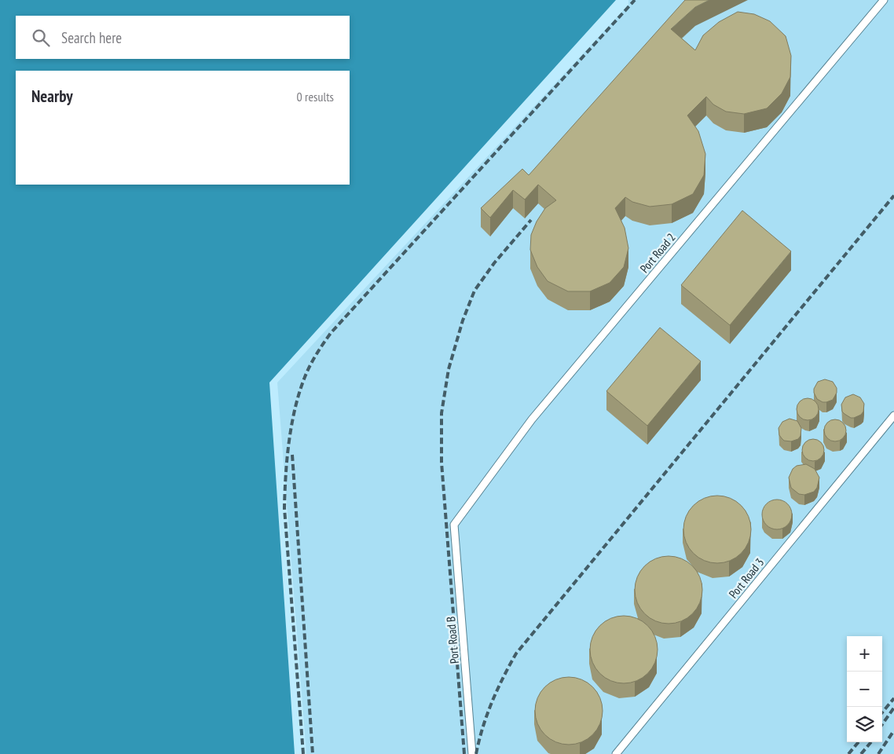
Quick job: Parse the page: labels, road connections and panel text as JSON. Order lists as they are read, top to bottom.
{
  "streets": {
    "lane": ["Port Road 2", "Port Road 3", "Port Road B"]
  },
  "crossings": [
    ["Port Road 2", "Port Road B"]
  ],
  "page": {
    "search": "Search here",
    "heading": ["Nearby", "0 results"],
    "map_buttons": ["+", "−"]
  }
}
